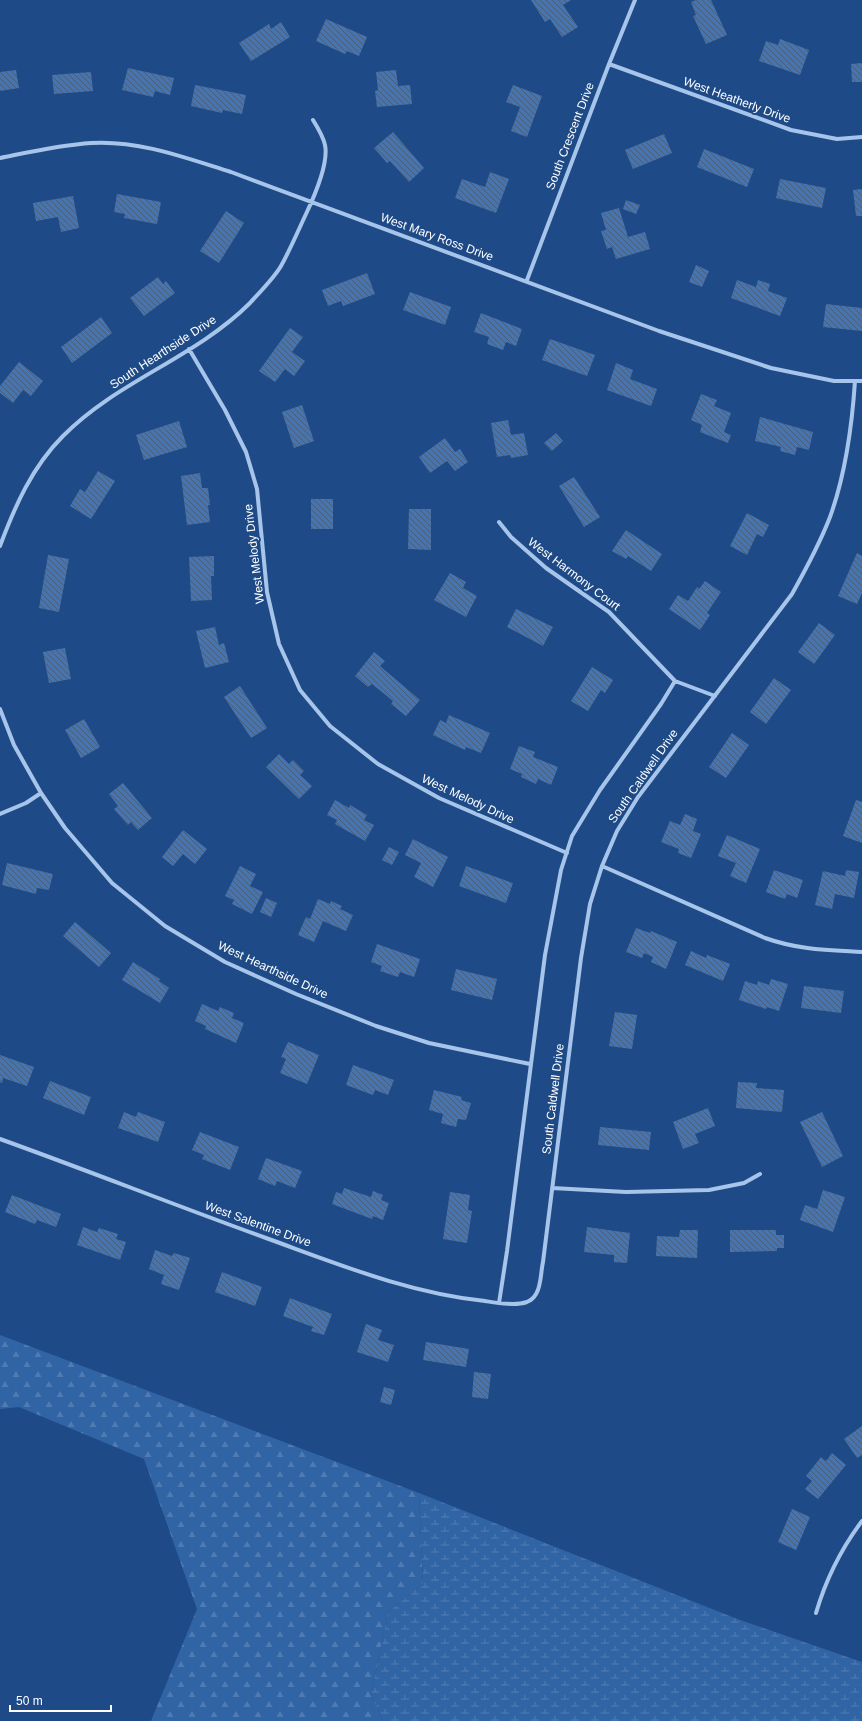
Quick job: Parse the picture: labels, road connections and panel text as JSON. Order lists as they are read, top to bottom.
{
  "streets": {
    "street": [
      "West Heatherly Drive",
      "South Crescent Drive",
      "West Mary Ross Drive",
      "South Hearthside Drive",
      "West Melody Drive",
      "West Harmony Court",
      "South Caldwell Drive",
      "West Hearthside Drive",
      "West Salentine Drive"
    ]
  },
  "crossings": [
    ["West Heatherly Drive", "South Crescent Drive"],
    ["South Crescent Drive", "West Mary Ross Drive"],
    ["West Mary Ross Drive", "South Hearthside Drive"],
    ["West Mary Ross Drive", "South Caldwell Drive"],
    ["South Hearthside Drive", "West Melody Drive"],
    ["West Harmony Court", "South Caldwell Drive"],
    ["South Caldwell Drive", "West Salentine Drive"]
  ],
  "scale_bar": "50 m"
}
